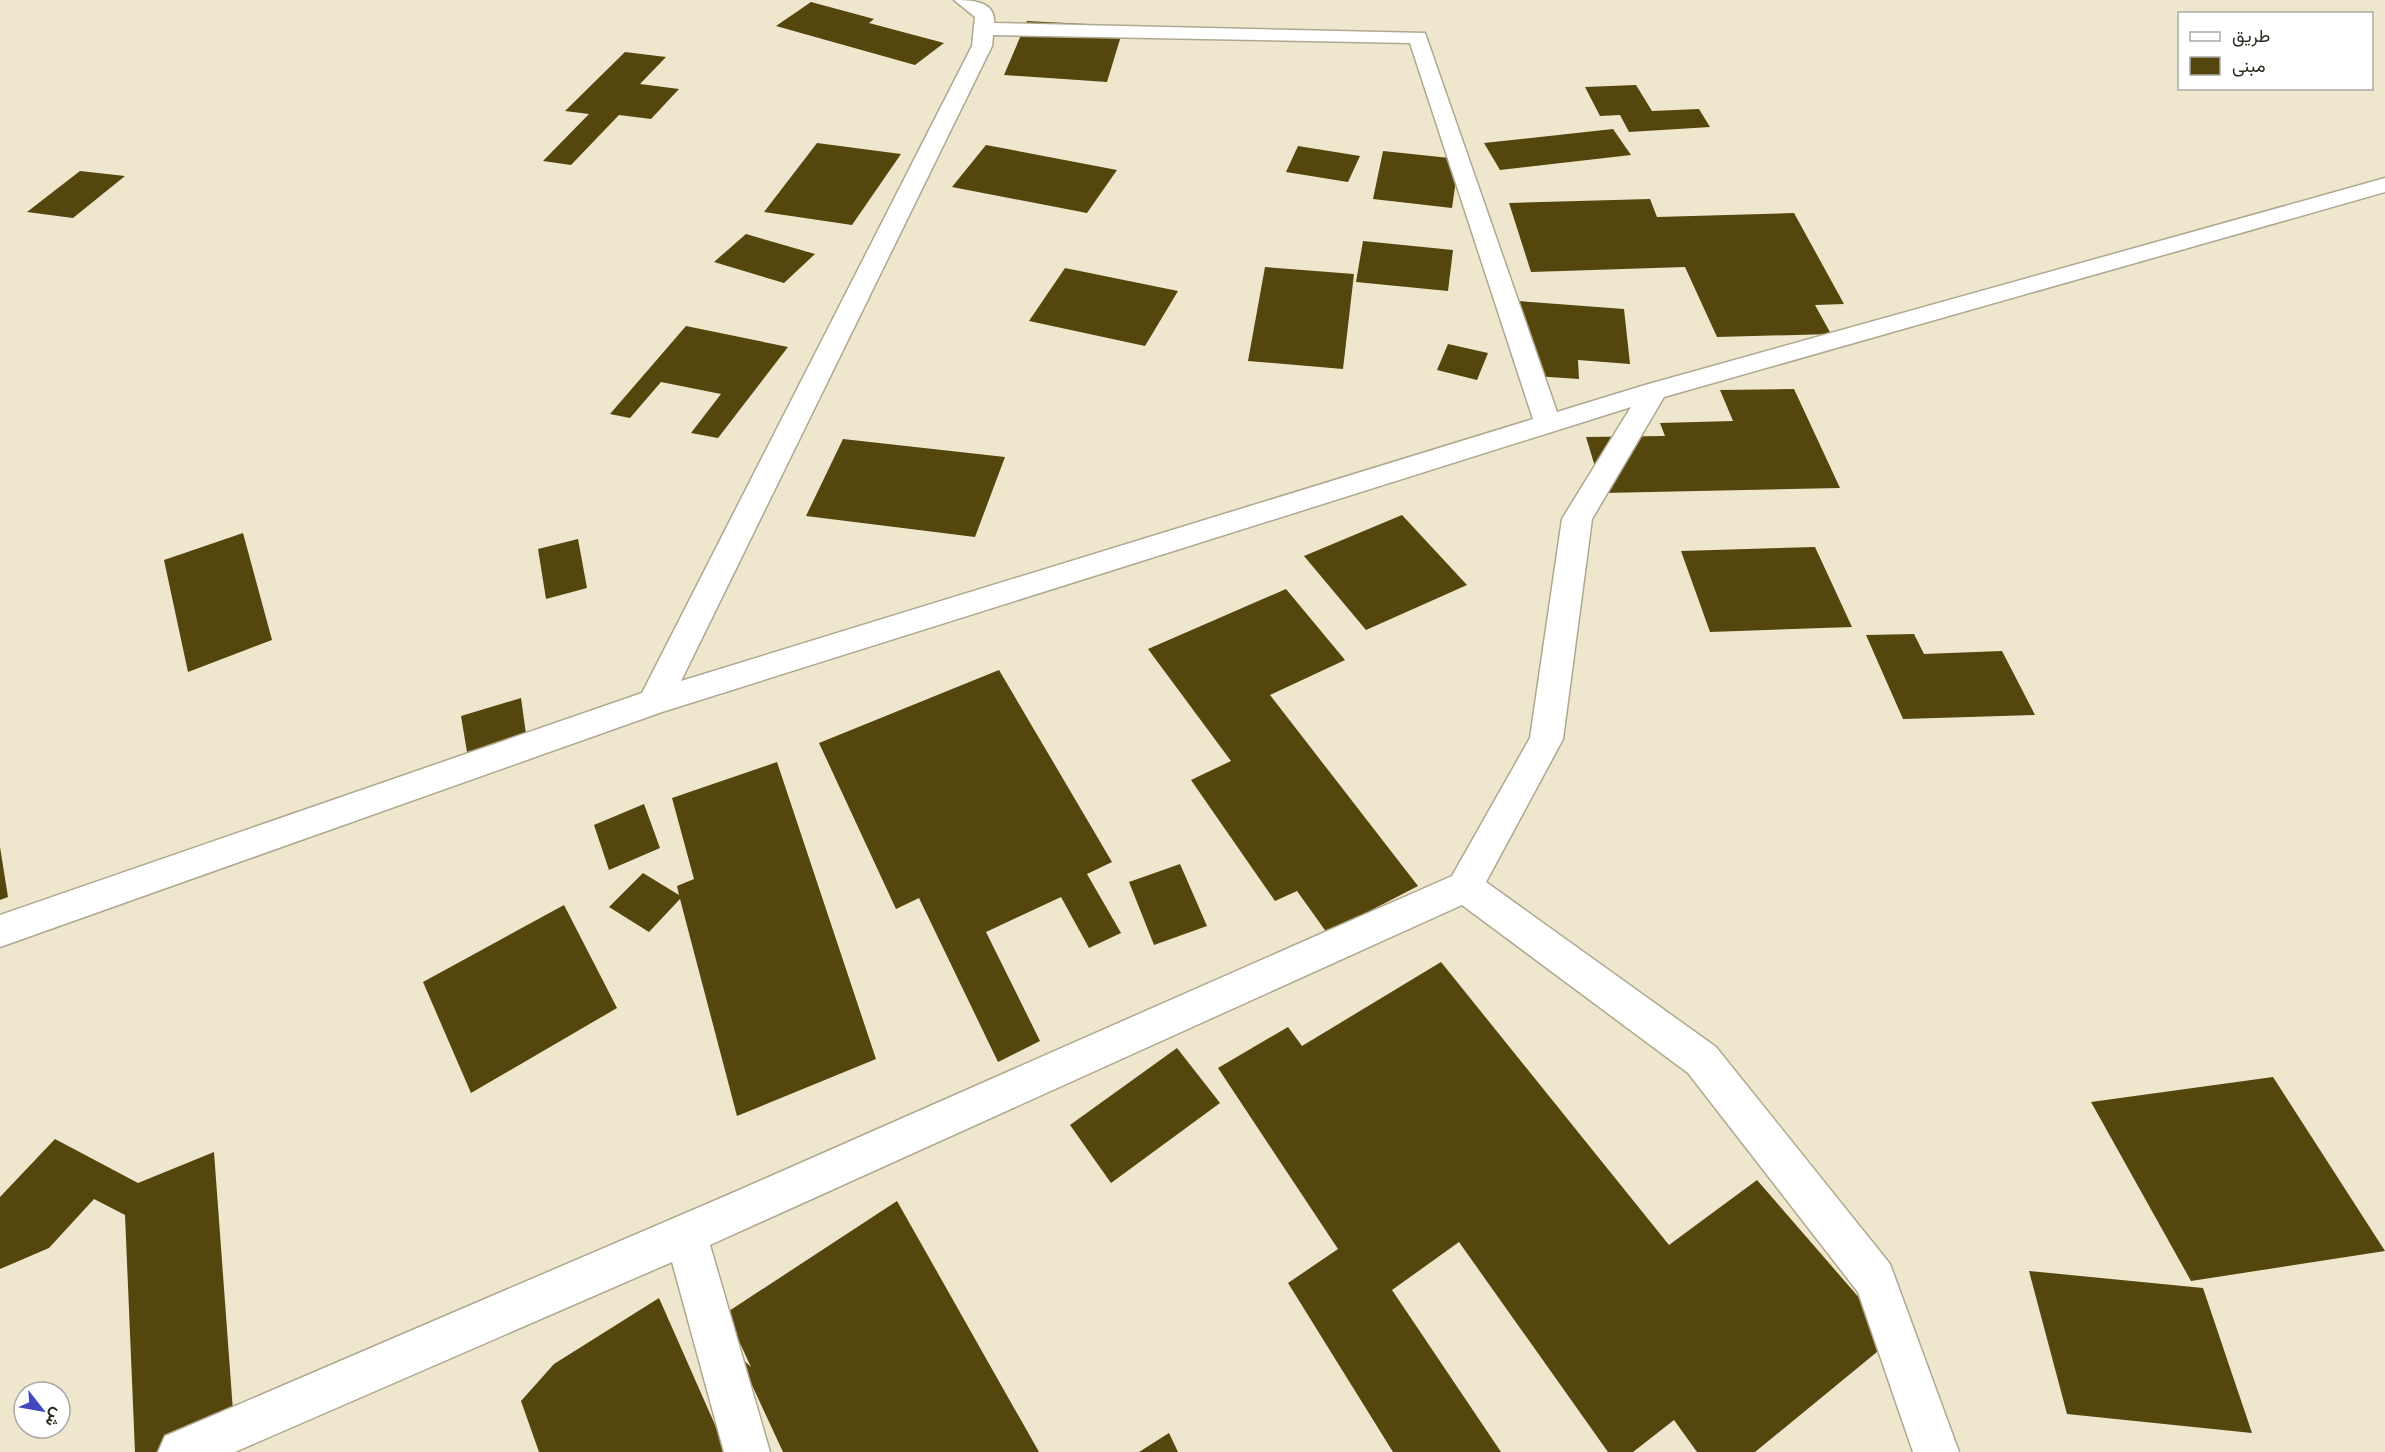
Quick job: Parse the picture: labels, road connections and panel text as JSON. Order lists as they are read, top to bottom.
{
  "legend": ["طريق", "مبنى"],
  "north": "bottom right"
}
